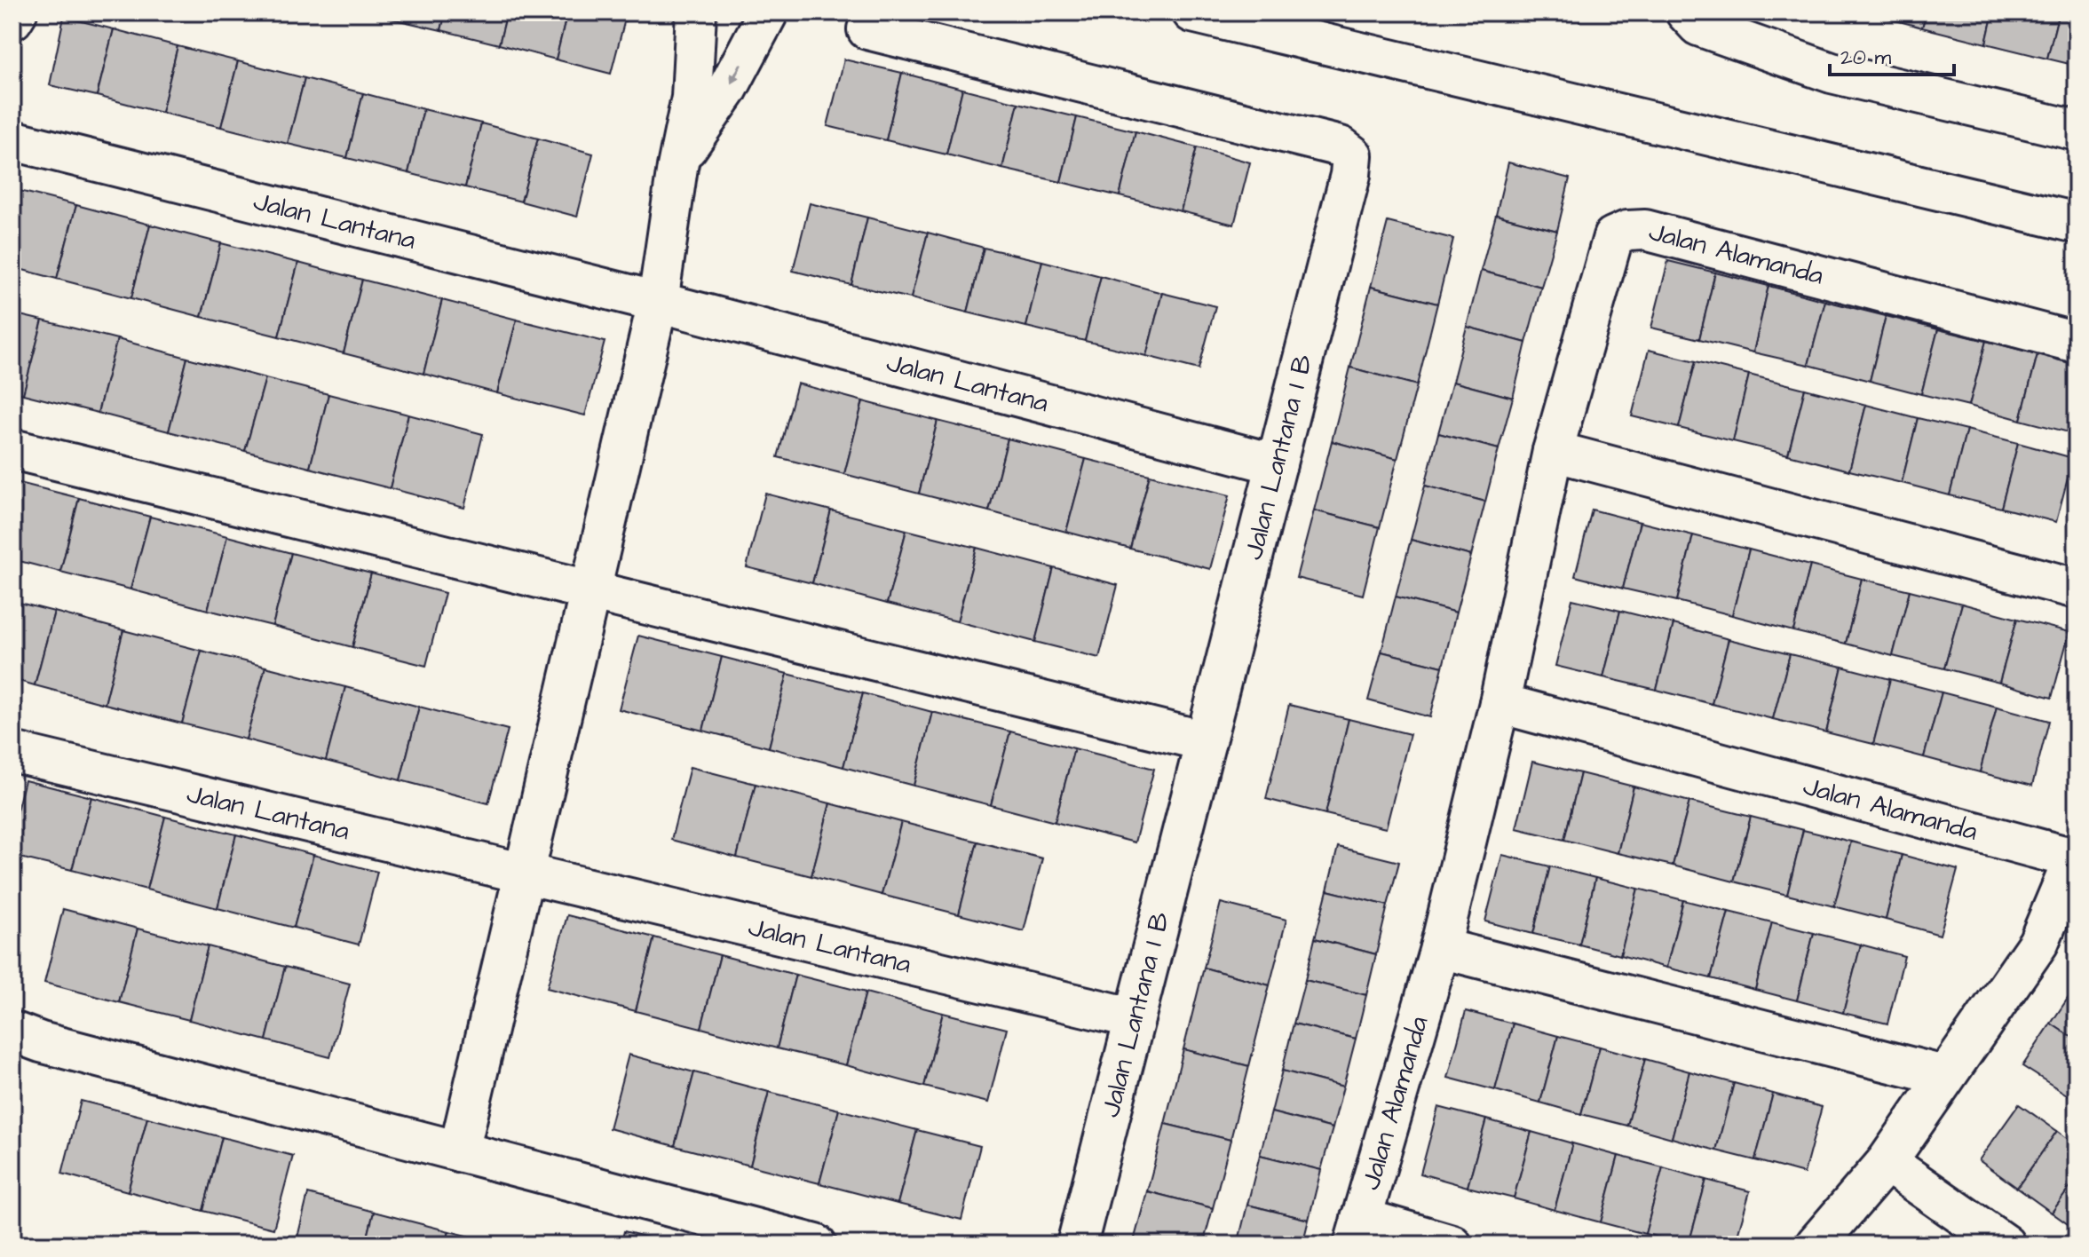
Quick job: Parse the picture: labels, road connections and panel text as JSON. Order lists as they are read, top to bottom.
{
  "streets": {
    "street": ["Jalan Lantana", "Jalan Alamanda", "Jalan Lantana I B"]
  },
  "crossings": [
    ["Jalan Lantana", "Jalan Lantana I B"]
  ],
  "scale_bar": "20 m"
}
